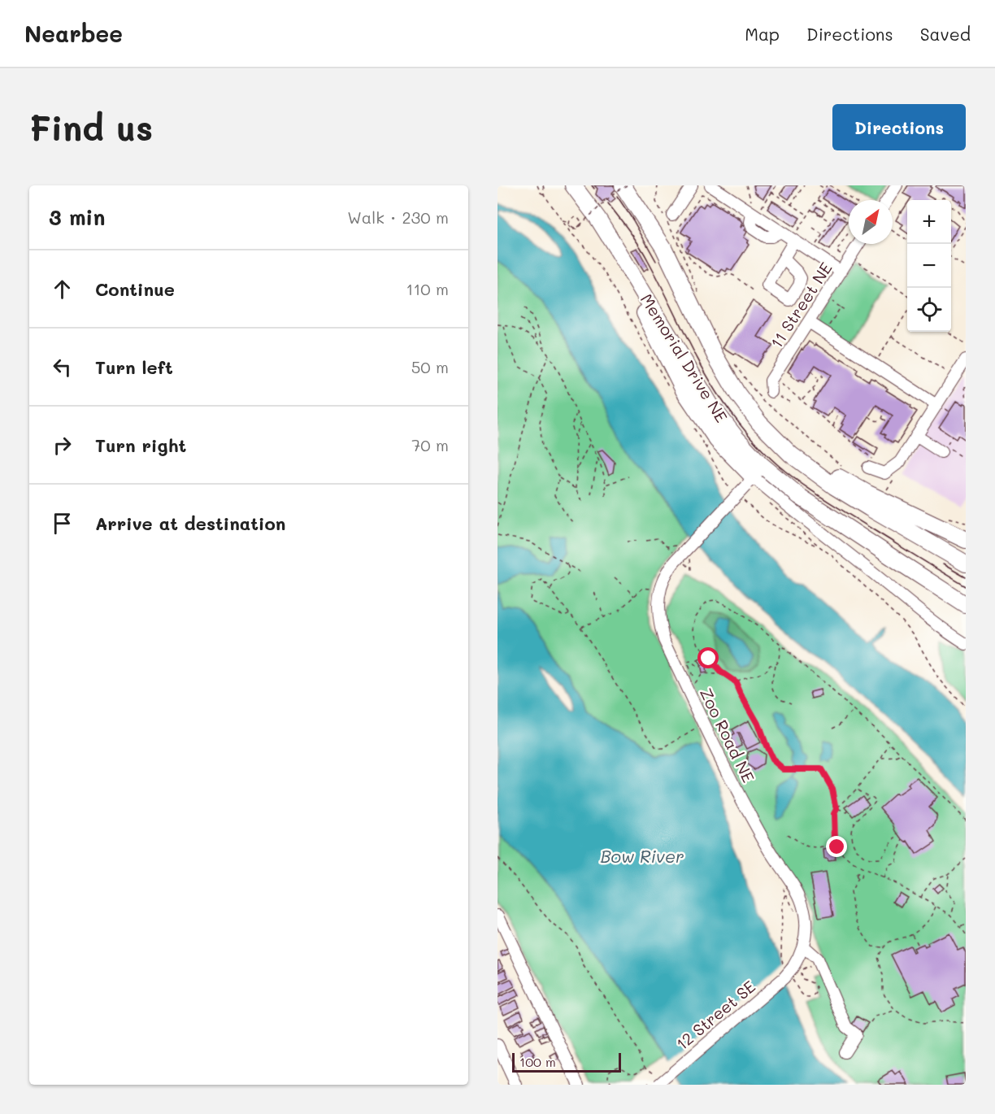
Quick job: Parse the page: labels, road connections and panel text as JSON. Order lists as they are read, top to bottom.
{
  "streets": {
    "highway": ["Memorial Drive NE"],
    "street": ["11 Street NE", "Zoo Road NE", "12 Street SE"]
  },
  "crossings": [
    ["Zoo Road NE", "12 Street SE"]
  ],
  "water": ["Bow River"],
  "scale_bar": "100 m",
  "north": "top right",
  "page": {
    "header": "Nearbee",
    "nav": ["Map", "Directions", "Saved"],
    "buttons": "Directions",
    "title": "Find us",
    "heading": ["3 min", "Walk · 230 m"],
    "map_buttons": ["+", "−"],
    "list": [
      ["Continue", "110 m"],
      ["Turn left", "50 m"],
      ["Turn right", "70 m"],
      "Arrive at destination"
    ],
    "scale": "100 m"
  }
}
